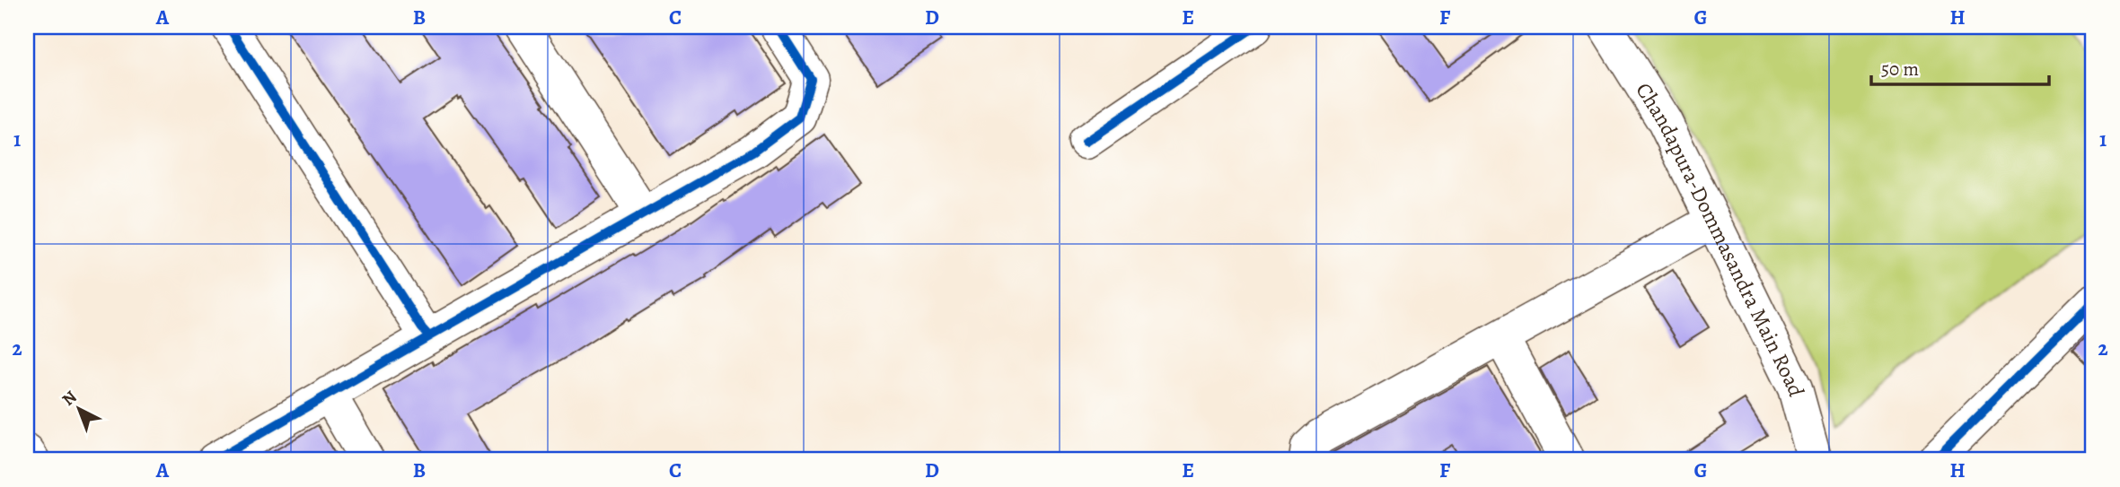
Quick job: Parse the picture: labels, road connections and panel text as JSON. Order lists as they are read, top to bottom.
{
  "streets": {
    "street": ["Chandapura-Dommasandra Main Road"]
  },
  "scale_bar": "50 m",
  "north": "top left",
  "grid": {
    "columns": [
      "A",
      "B",
      "C",
      "D",
      "E",
      "F",
      "G",
      "H"
    ],
    "rows": ["1", "2"]
  }
}
